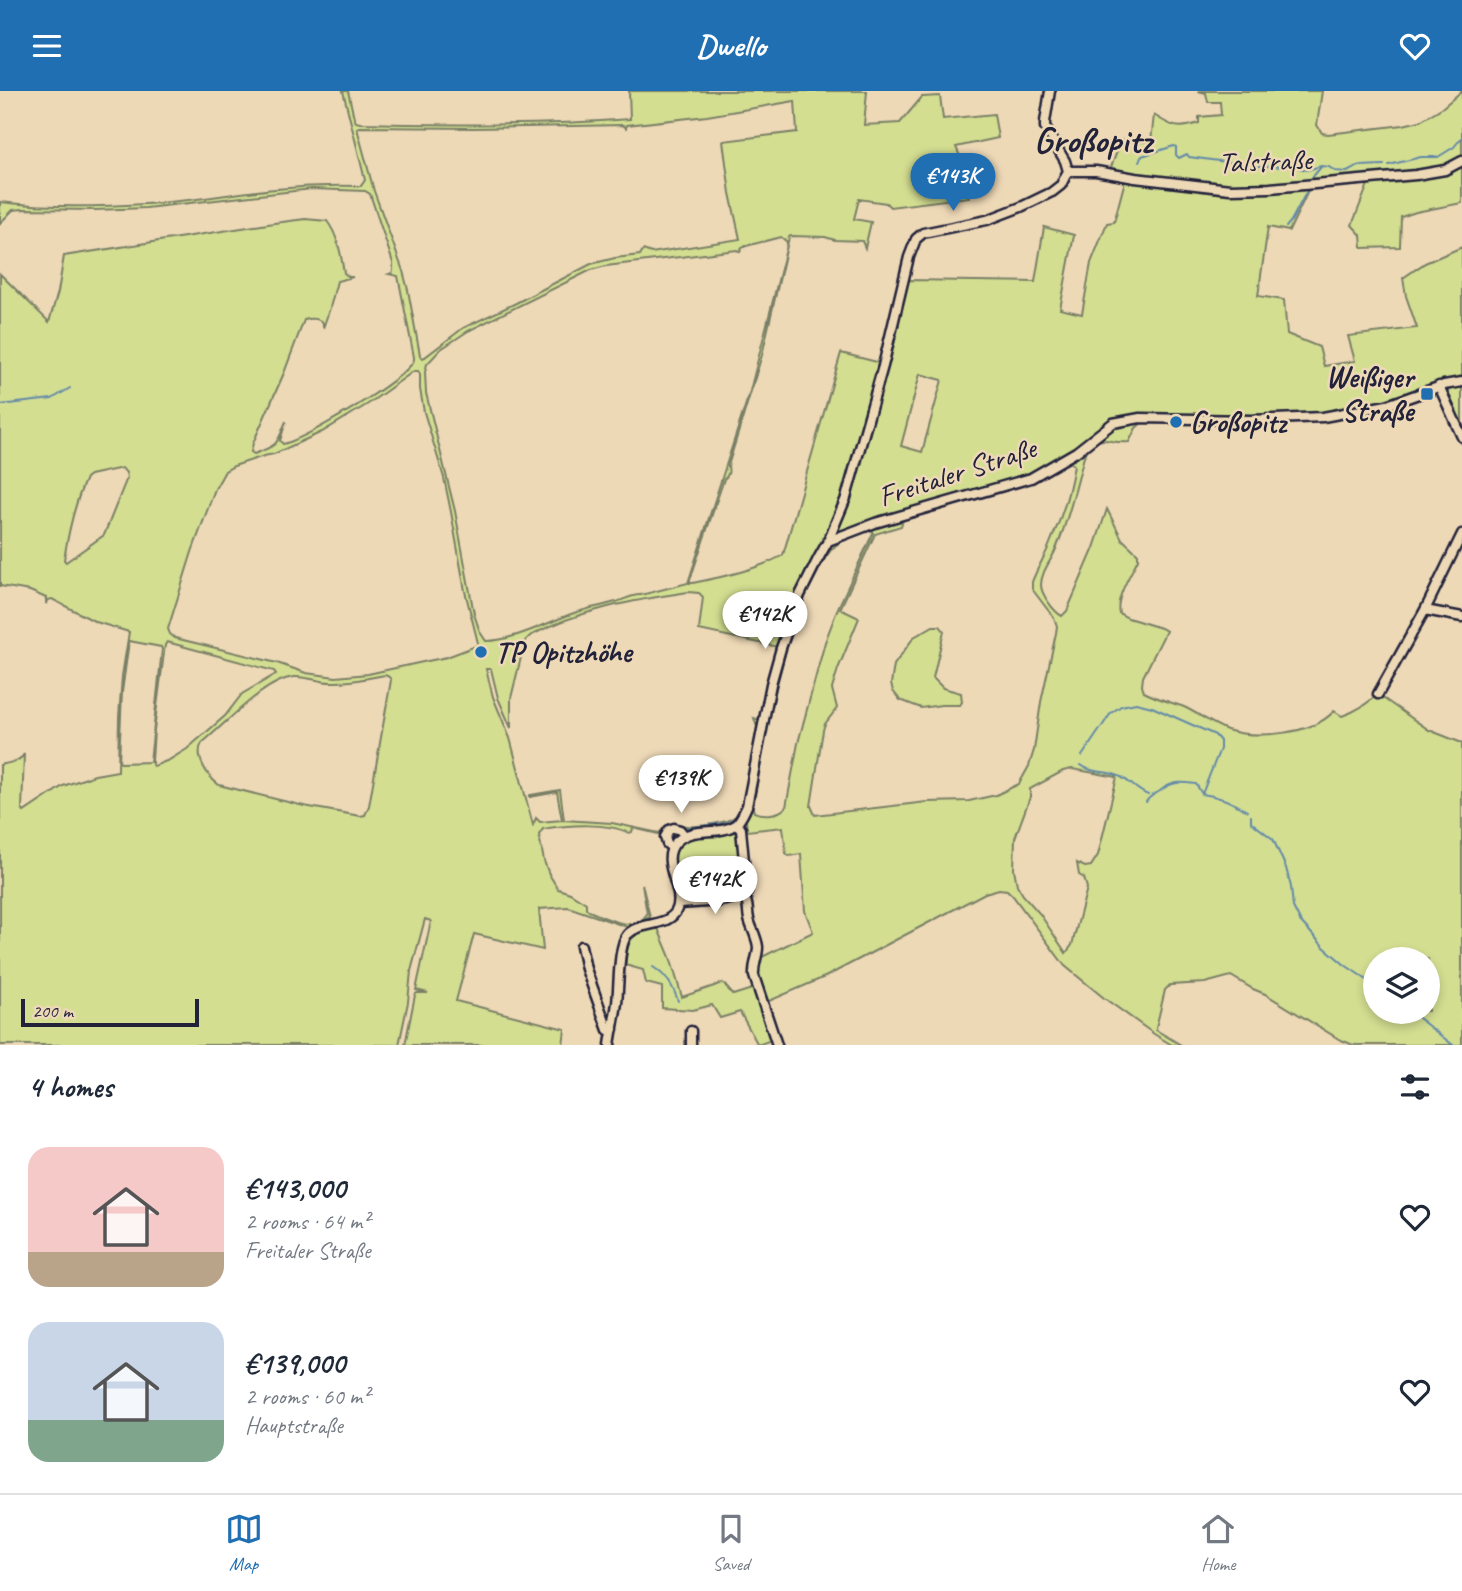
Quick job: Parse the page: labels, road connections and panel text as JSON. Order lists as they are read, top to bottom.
{
  "streets": {
    "street": ["Talstraße", "Freitaler Straße"]
  },
  "crossings": [
    ["Talstraße", "Freitaler Straße"]
  ],
  "districts": ["Großopitz"],
  "places": {
    "transit": ["Weißiger Straße"],
    "other": ["Großopitz", "TP Opitzhöhe"]
  },
  "scale_bar": "200 m",
  "page": {
    "header": "Dwello",
    "price": [
      "€143K",
      "€142K",
      "€139K",
      "€142K"
    ],
    "scale": "200 m",
    "heading": "4 homes",
    "list": [
      {
        "name": "€143,000",
        "note": "2 rooms · 64 m² · Freitaler Straße"
      },
      {
        "name": "€139,000",
        "note": "2 rooms · 60 m² · Hauptstraße"
      }
    ],
    "tabs": ["Map", "Saved", "Home"]
  }
}
